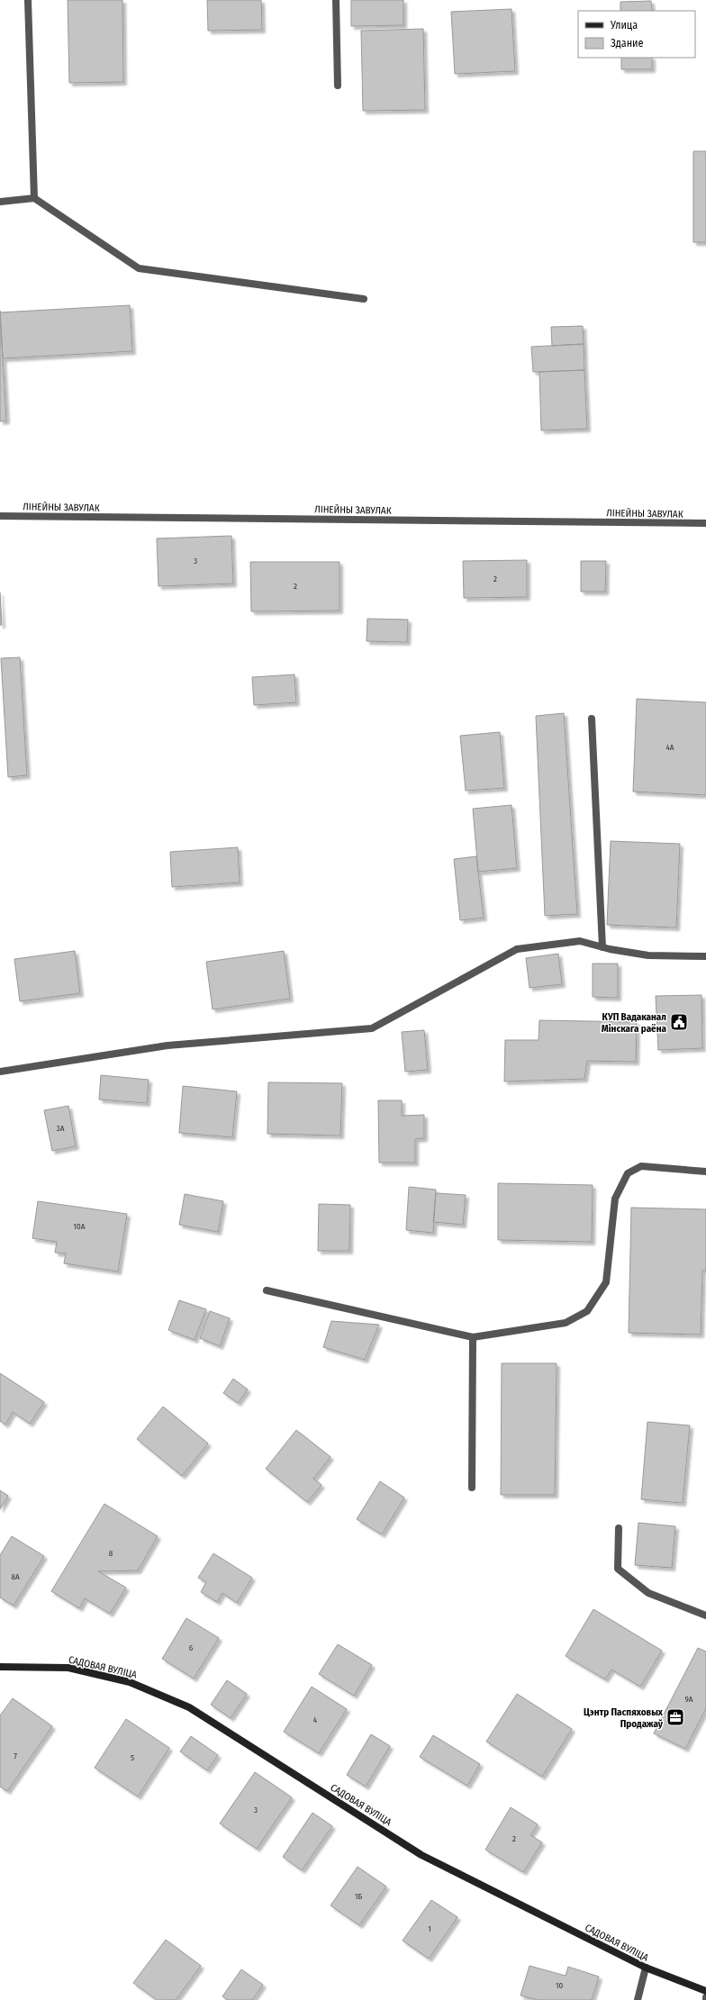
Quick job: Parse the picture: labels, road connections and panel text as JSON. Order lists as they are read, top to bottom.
{
  "streets": {
    "street": ["ЛІНЕЙНЫ ЗАВУЛАК", "САДОВАЯ ВУЛІЦА"]
  },
  "places": {
    "public building": ["КУП Вадаканал Мінскага раёна"],
    "office": ["Цэнтр Паспяховых Продажаў"]
  },
  "house_numbers": [
    "3",
    "2",
    "2",
    "4А",
    "3А",
    "10А",
    "8",
    "8А",
    "6",
    "9А",
    "4",
    "7",
    "5",
    "3",
    "2",
    "1Б",
    "1",
    "10"
  ],
  "legend": ["Улица", "Здание"]
}
